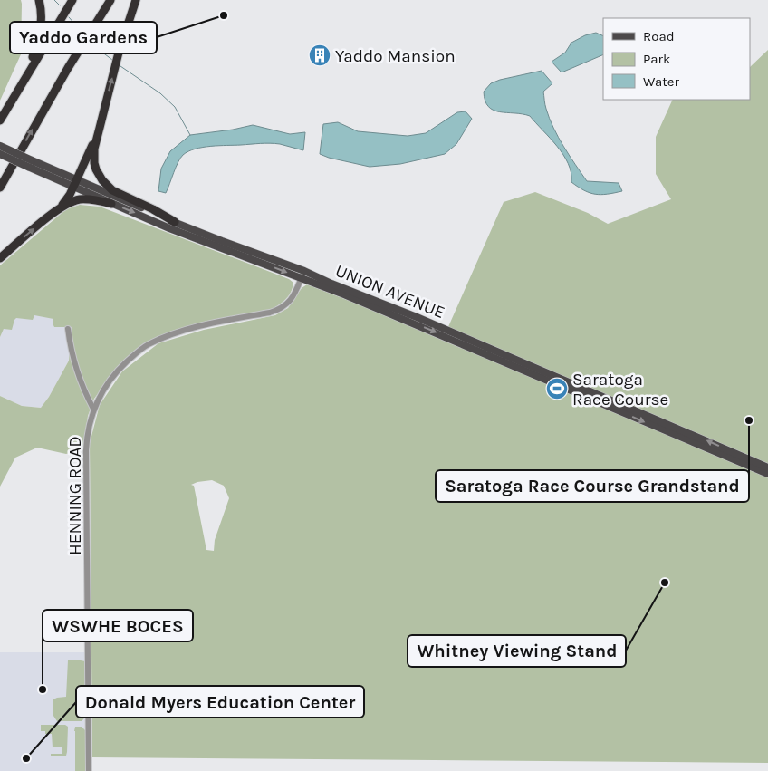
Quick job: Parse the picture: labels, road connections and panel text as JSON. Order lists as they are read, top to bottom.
{
  "streets": {
    "main road": ["UNION AVENUE"],
    "street": ["HENNING ROAD"]
  },
  "crossings": [
    ["UNION AVENUE", "HENNING ROAD"]
  ],
  "places": {
    "other": [
      "Yaddo Gardens",
      "Saratoga Race Course Grandstand",
      "Whitney Viewing Stand",
      "WSWHE BOCES",
      "Donald Myers Education Center"
    ],
    "building": ["Yaddo Mansion"],
    "sports": ["Saratoga Race Course"]
  },
  "legend": ["Road", "Park", "Water"]
}
